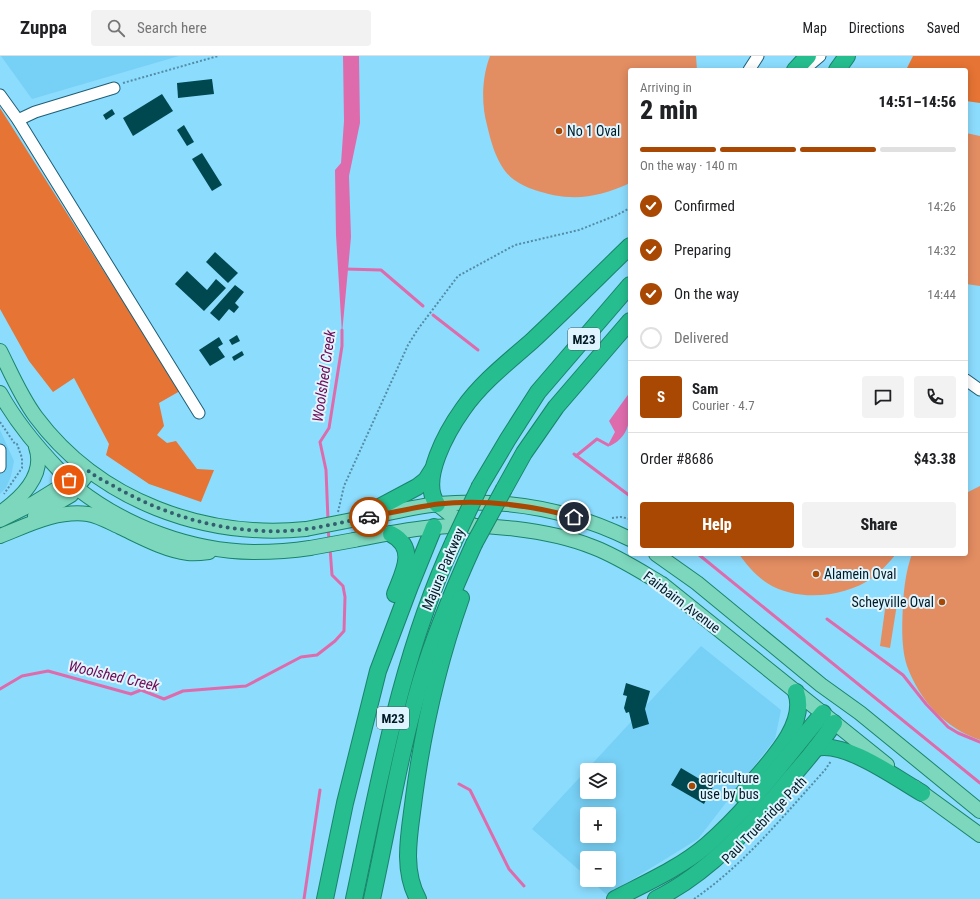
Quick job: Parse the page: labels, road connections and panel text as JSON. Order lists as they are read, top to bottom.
{
  "streets": {
    "highway": ["M23", "Majura Parkway"],
    "main road": ["Fairbairn Avenue"],
    "path": ["Paul Truebridge Path"]
  },
  "water": ["Woolshed Creek"],
  "places": [
    "No 1 Oval",
    "Alamein Oval",
    "Scheyville Oval",
    "agriculture use by bus"
  ],
  "page": {
    "header": "Zuppa",
    "search": "Search here",
    "nav": ["Map", "Directions", "Saved"],
    "heading": ["2 min", "Arriving in", "14:51–14:56"],
    "panel": [
      "Sam",
      "Courier · 4.7",
      "Order #8686",
      "$43.38"
    ],
    "bar": "On the way · 140 m",
    "list": [
      ["Confirmed", "14:26"],
      ["Preparing", "14:32"],
      ["On the way", "14:44"],
      "Delivered"
    ],
    "round": "S",
    "buttons": ["Help", "Share"],
    "map_buttons": ["+", "−"]
  }
}
